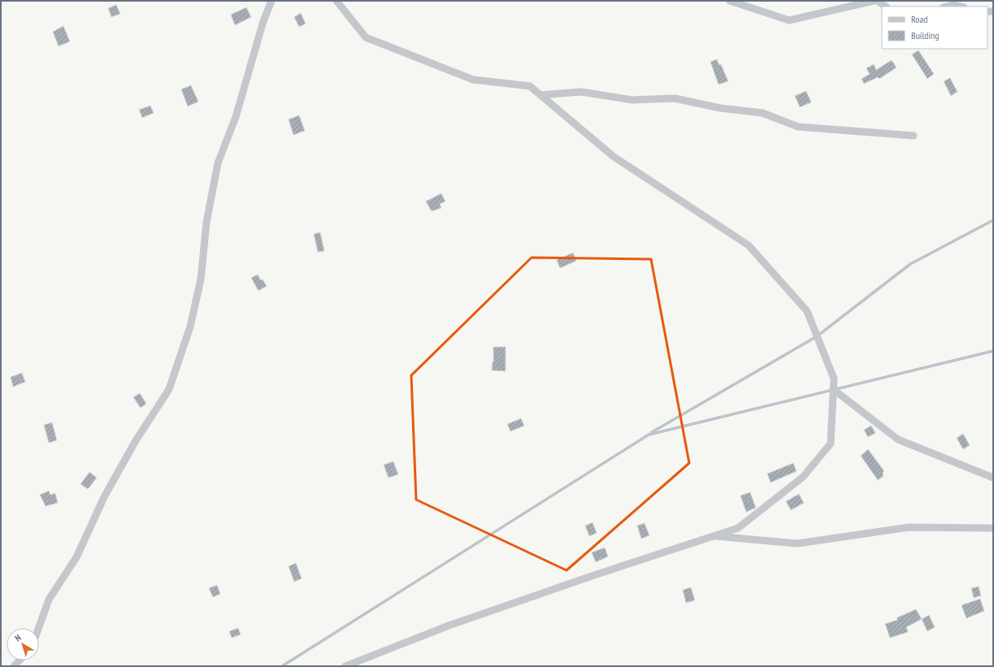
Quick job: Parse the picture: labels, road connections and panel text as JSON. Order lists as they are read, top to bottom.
{
  "legend": ["Road", "Building"],
  "north": "top left"
}
